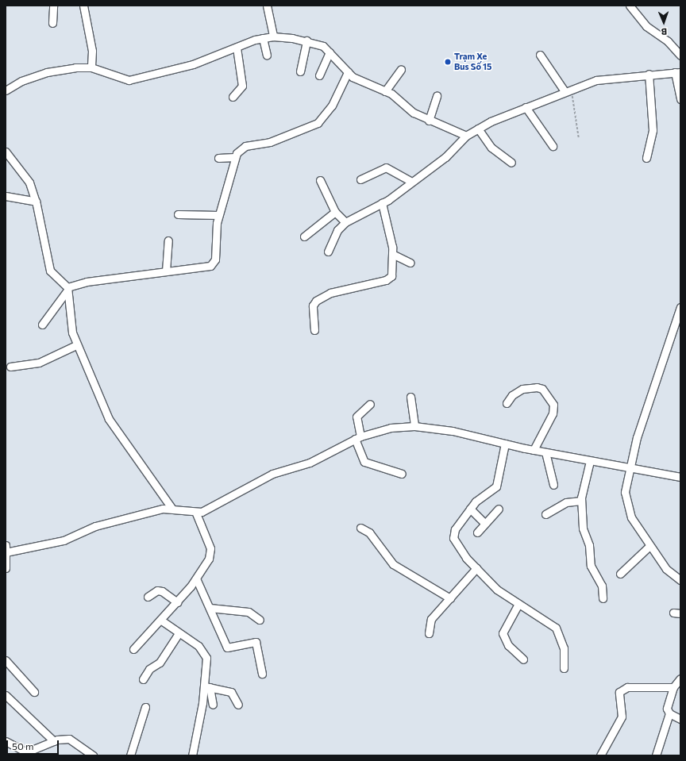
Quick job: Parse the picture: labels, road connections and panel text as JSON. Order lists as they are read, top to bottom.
{
  "places": ["Trạm Xe Bus Số 15"],
  "scale_bar": "50 m",
  "north": "bottom"
}
